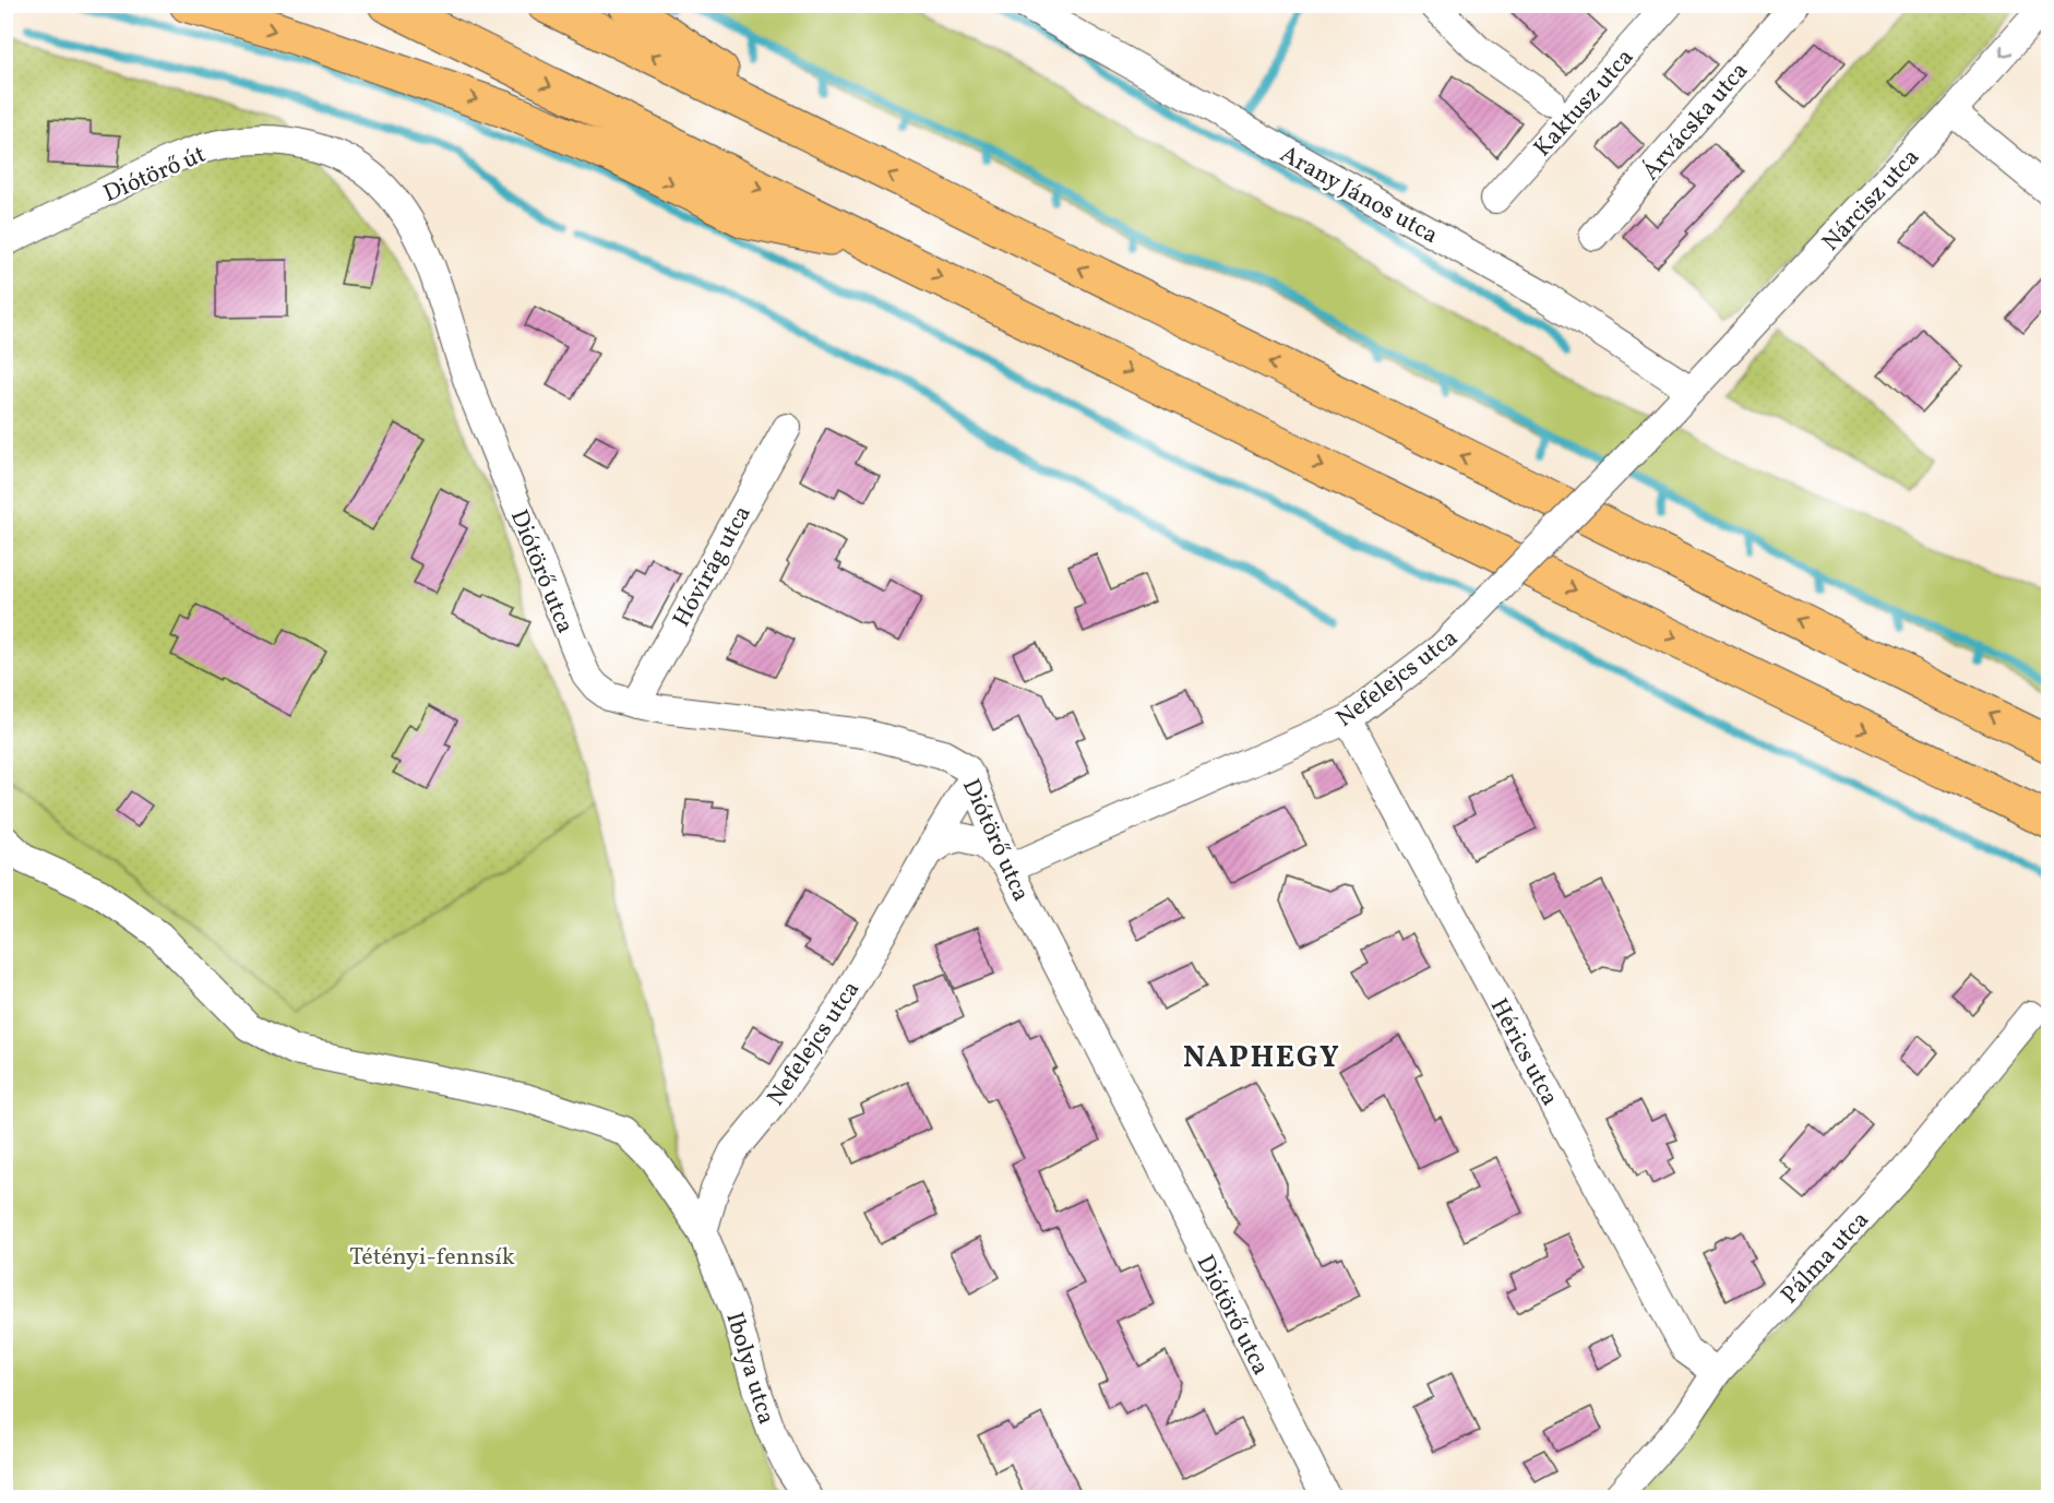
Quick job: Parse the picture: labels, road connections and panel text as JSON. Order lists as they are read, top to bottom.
{
  "streets": {
    "street": [
      "Kaktusz utca",
      "Árvácska utca",
      "Diótörő út",
      "Arany János utca",
      "Nárcisz utca",
      "Hóvirág utca",
      "Diótörő utca",
      "Nefelejcs utca",
      "Hérics utca",
      "Pálma utca",
      "Ibolya utca"
    ]
  },
  "crossings": [
    ["Diótörő út", "Diótörő utca"],
    ["Arany János utca", "Nárcisz utca"],
    ["Arany János utca", "Nefelejcs utca"],
    ["Nárcisz utca", "Nefelejcs utca"],
    ["Hóvirág utca", "Diótörő utca"],
    ["Diótörő utca", "Nefelejcs utca"],
    ["Nefelejcs utca", "Hérics utca"],
    ["Nefelejcs utca", "Ibolya utca"],
    ["Hérics utca", "Pálma utca"]
  ],
  "districts": ["NAPHEGY"],
  "parks": ["Tétényi-fennsík"]
}
